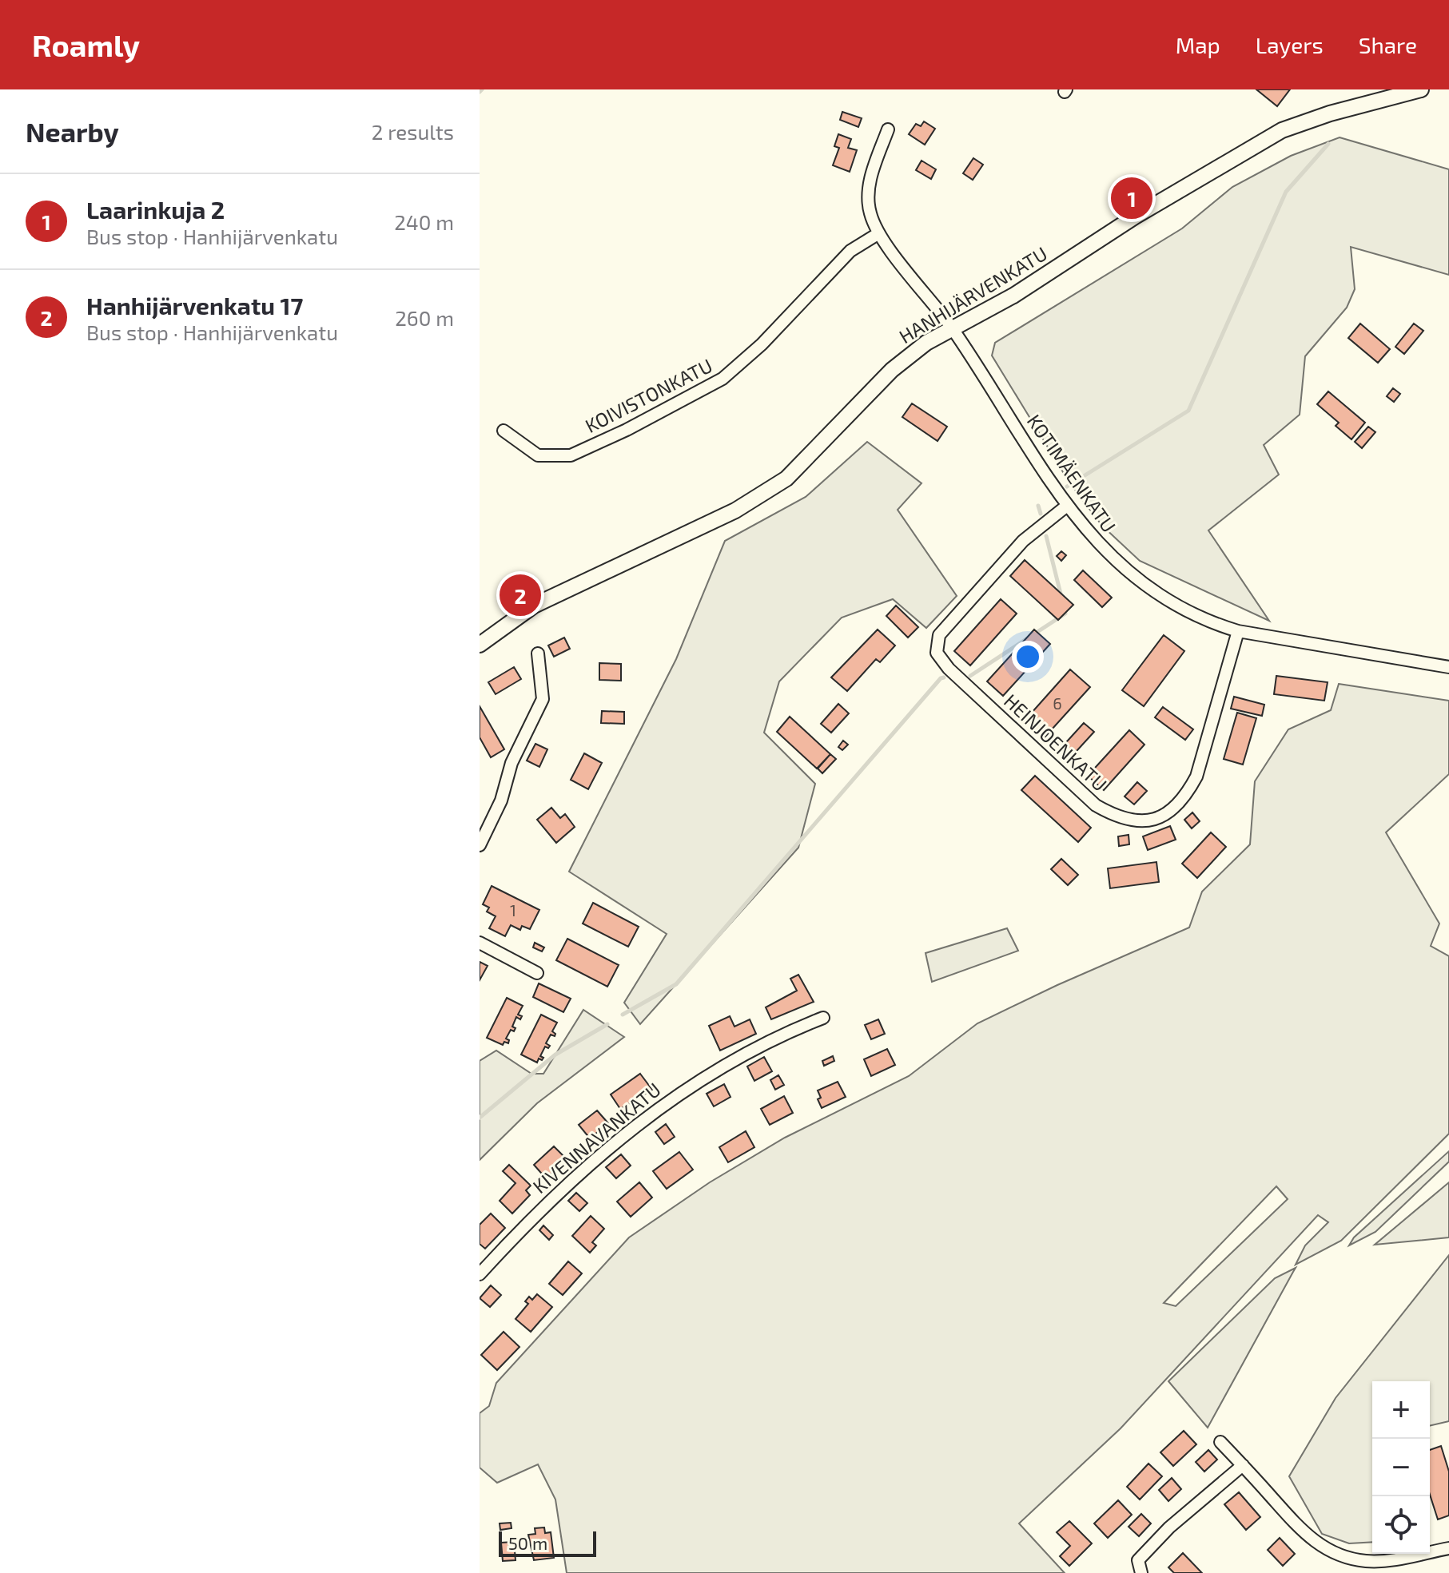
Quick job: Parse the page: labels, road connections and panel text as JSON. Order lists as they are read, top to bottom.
{
  "streets": {
    "street": [
      "HANHIJÄRVENKATU",
      "KOIVISTONKATU",
      "KOTIMÄENKATU",
      "HEINJOENKATU",
      "KIVENNAVANKATU"
    ]
  },
  "crossings": [
    ["HANHIJÄRVENKATU", "KOTIMÄENKATU"],
    ["KOIVISTONKATU", "KOTIMÄENKATU"],
    ["KOTIMÄENKATU", "HEINJOENKATU"]
  ],
  "house_numbers": ["6", "1"],
  "scale_bar": "50 m",
  "page": {
    "header": "Roamly",
    "nav": ["Map", "Layers", "Share"],
    "heading": ["Nearby", "2 results"],
    "list": [
      {
        "mark": "1",
        "name": "Laarinkuja 2",
        "note": "Bus stop · Hanhijärvenkatu",
        "value": "240 m"
      },
      {
        "mark": "2",
        "name": "Hanhijärvenkatu 17",
        "note": "Bus stop · Hanhijärvenkatu",
        "value": "260 m"
      }
    ],
    "pins": ["1", "2"],
    "map_buttons": ["+", "−"],
    "scale": "50 m"
  }
}
